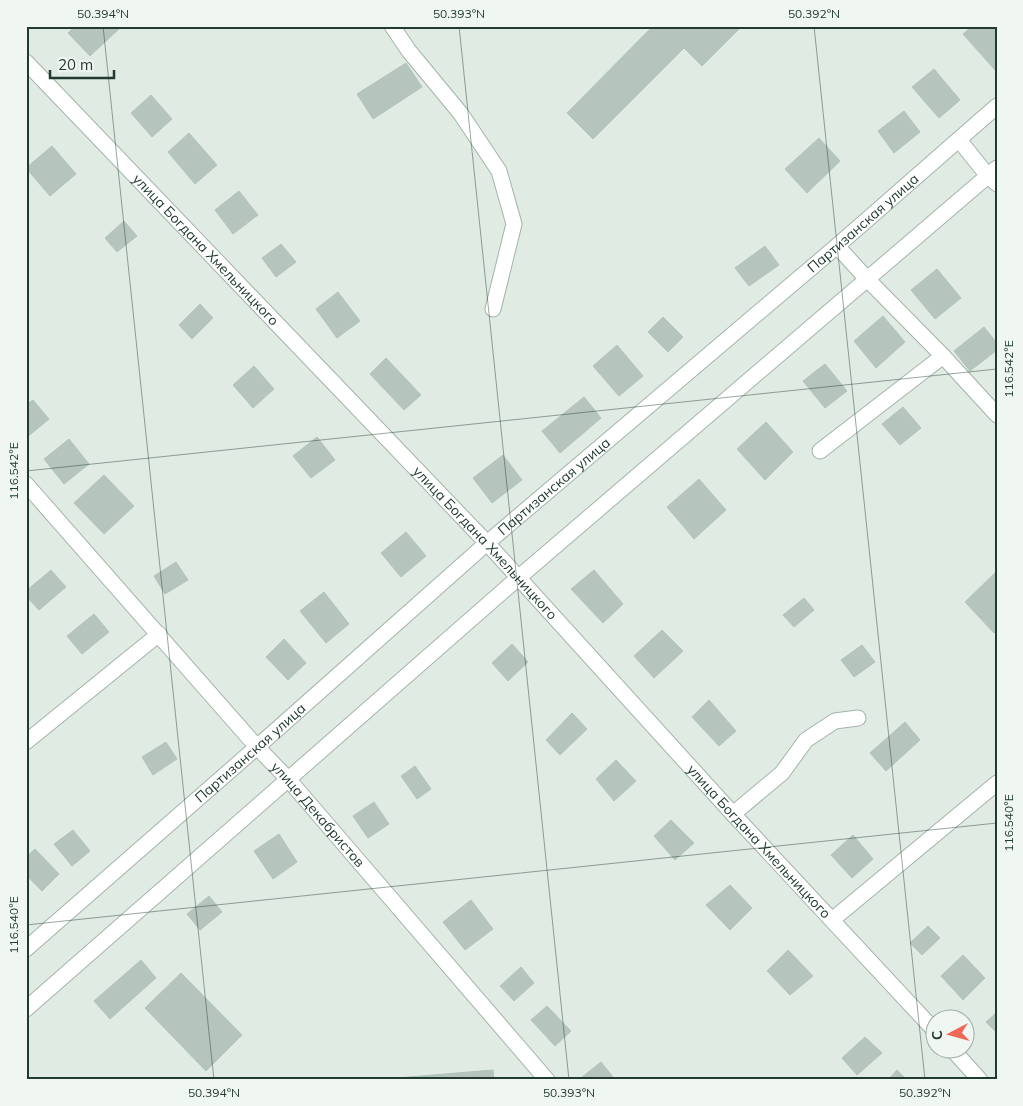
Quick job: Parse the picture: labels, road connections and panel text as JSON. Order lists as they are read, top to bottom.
{
  "streets": {
    "street": ["Партизанская улица", "улица Богдана Хмельницкого", "улица Декабристов"]
  },
  "crossings": [
    ["Партизанская улица", "улица Богдана Хмельницкого"],
    ["Партизанская улица", "улица Декабристов"]
  ],
  "scale_bar": "20 m",
  "north": "left",
  "coordinates": [
    "50.394°N",
    "50.393°N",
    "50.392°N",
    "116.542°E",
    "116.540°E"
  ]
}
